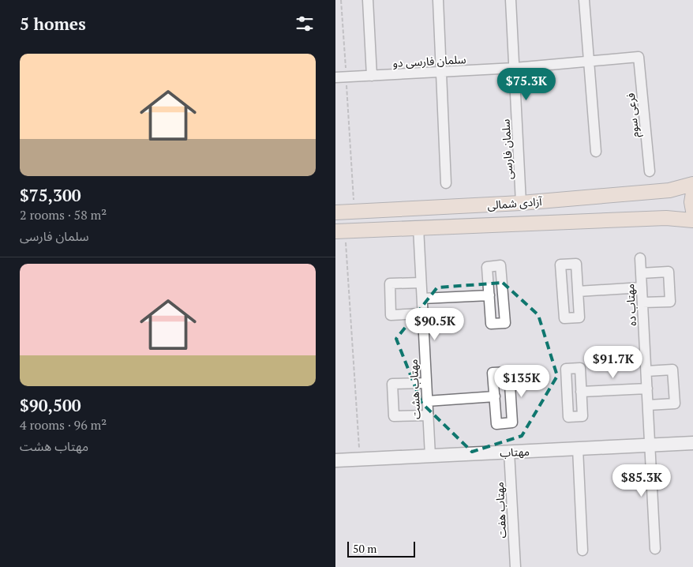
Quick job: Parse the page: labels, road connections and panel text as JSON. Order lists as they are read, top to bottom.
{
  "streets": {
    "main road": ["آزادی شمالی"],
    "street": [
      "سلمان فارسی دو",
      "فرعی سوم",
      "سلمان فارسی",
      "مهتاب ده",
      "مهتاب هشت",
      "مهتاب",
      "مهتاب هفت"
    ]
  },
  "crossings": [
    ["سلمان فارسی دو", "فرعی سوم"],
    ["سلمان فارسی دو", "سلمان فارسی"],
    ["سلمان فارسی", "آزادی شمالی"],
    ["آزادی شمالی", "مهتاب هشت"],
    ["مهتاب ده", "مهتاب"],
    ["مهتاب هشت", "مهتاب"],
    ["مهتاب", "مهتاب هفت"]
  ],
  "scale_bar": "50 m",
  "page": {
    "heading": "5 homes",
    "list": [
      {
        "name": "$75,300",
        "note": "2 rooms · 58 m² · سلمان فارسی"
      },
      {
        "name": "$90,500",
        "note": "4 rooms · 96 m² · مهتاب هشت"
      }
    ],
    "price": [
      "$75.3K",
      "$90.5K",
      "$91.7K",
      "$135K",
      "$85.3K"
    ],
    "scale": "50 m"
  }
}
